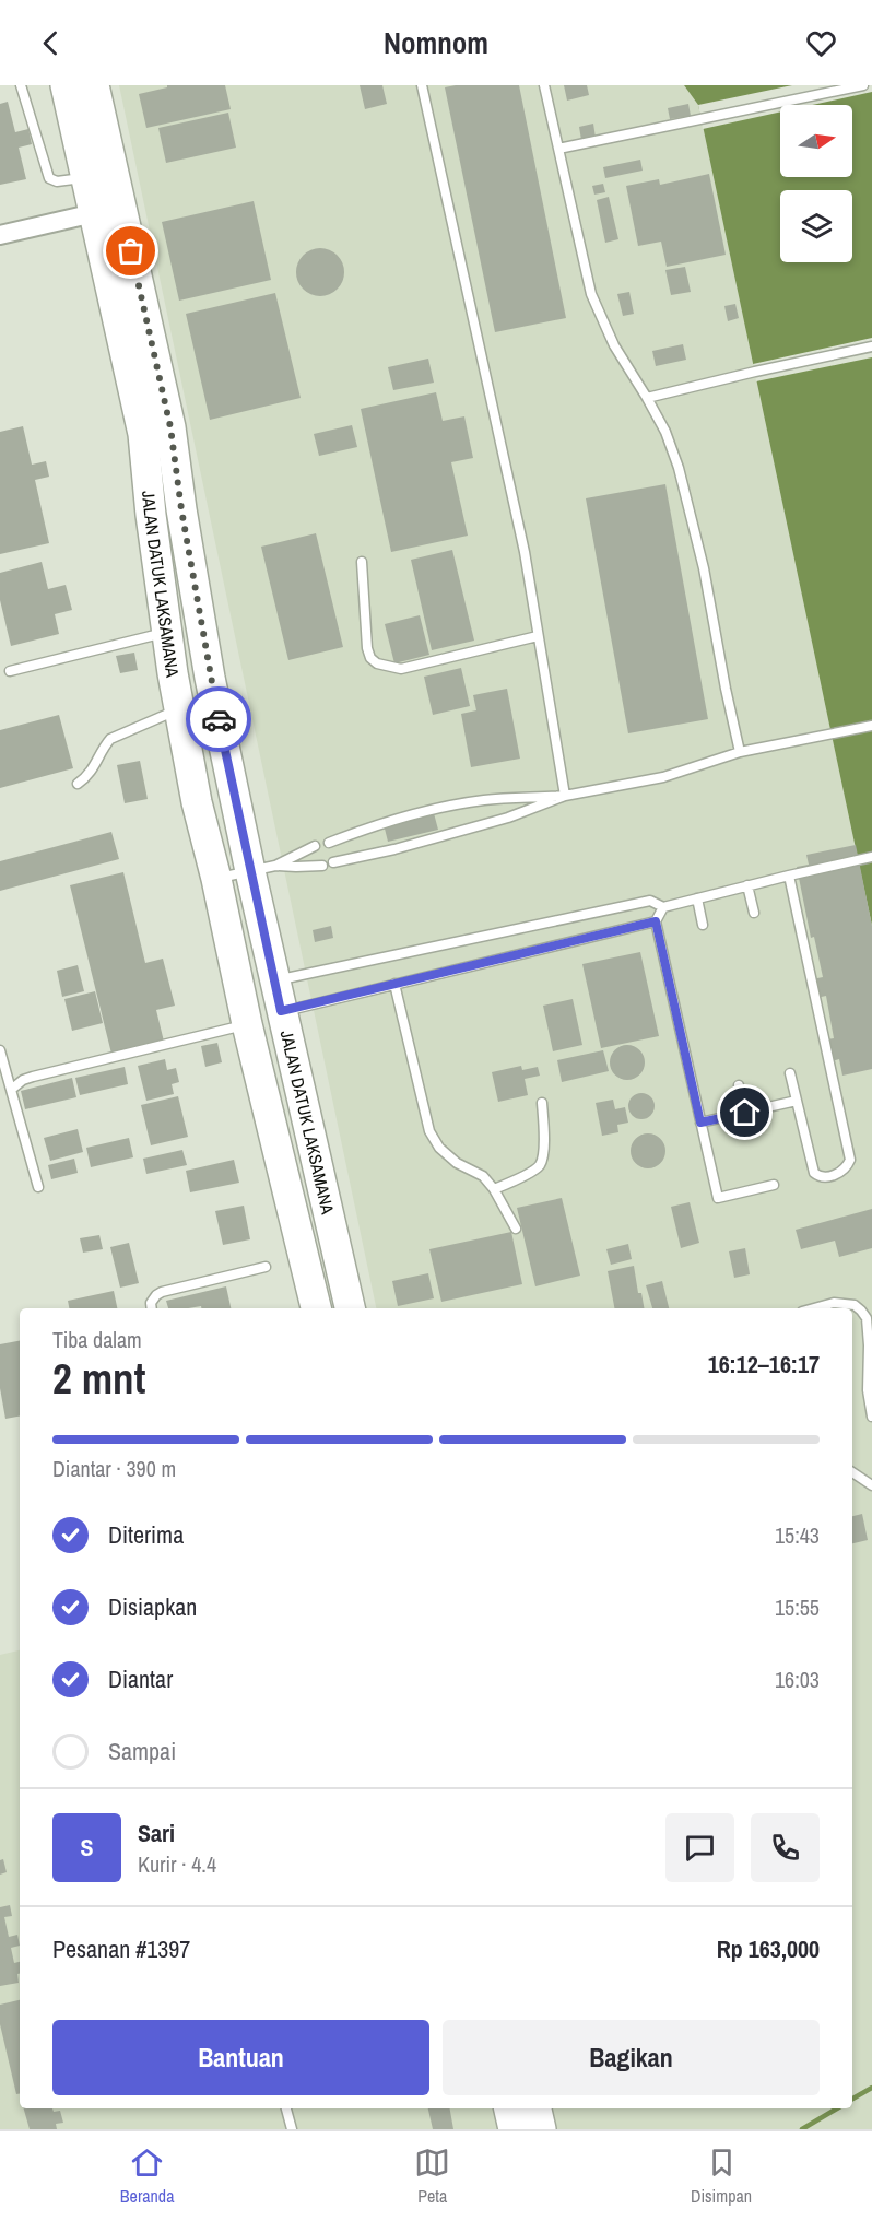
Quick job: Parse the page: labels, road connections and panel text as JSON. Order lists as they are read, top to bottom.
{
  "streets": {
    "highway": ["JALAN DATUK LAKSAMANA"]
  },
  "north": "right",
  "page": {
    "header": "Nomnom",
    "heading": ["2 mnt", "Tiba dalam", "16:12–16:17"],
    "panel": [
      "Sari",
      "Kurir · 4.4",
      "Pesanan #1397",
      "Rp 163,000"
    ],
    "bar": "Diantar · 390 m",
    "list": [
      ["Diterima", "15:43"],
      ["Disiapkan", "15:55"],
      ["Diantar", "16:03"],
      "Sampai"
    ],
    "round": "S",
    "buttons": ["Bantuan", "Bagikan"],
    "tabs": ["Beranda", "Peta", "Disimpan"]
  }
}
